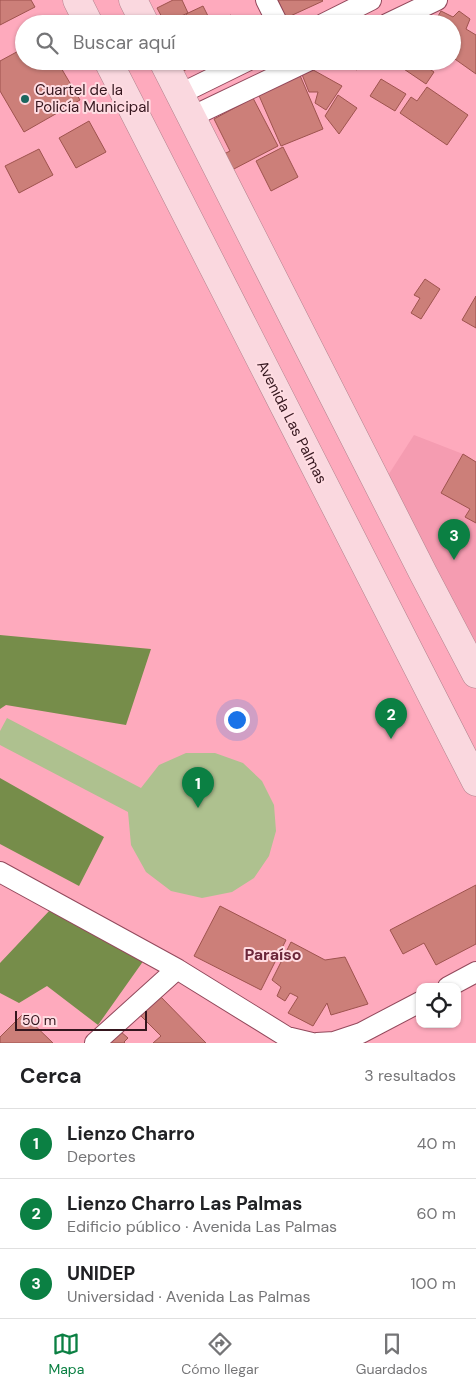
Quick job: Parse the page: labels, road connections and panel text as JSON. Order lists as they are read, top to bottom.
{
  "streets": {
    "main road": ["Avenida Las Palmas"]
  },
  "districts": ["Paraíso"],
  "places": ["Cuartel de la Policía Municipal"],
  "scale_bar": "50 m",
  "page": {
    "search": "Buscar aquí",
    "pins": ["3", "2", "1"],
    "scale": "50 m",
    "heading": ["Cerca", "3 resultados"],
    "list": [
      {
        "mark": "1",
        "name": "Lienzo Charro",
        "note": "Deportes",
        "value": "40 m"
      },
      {
        "mark": "2",
        "name": "Lienzo Charro Las Palmas",
        "note": "Edificio público · Avenida Las Palmas",
        "value": "60 m"
      },
      {
        "mark": "3",
        "name": "UNIDEP",
        "note": "Universidad · Avenida Las Palmas",
        "value": "100 m"
      }
    ],
    "nav": ["Mapa", "Cómo llegar", "Guardados"]
  }
}
